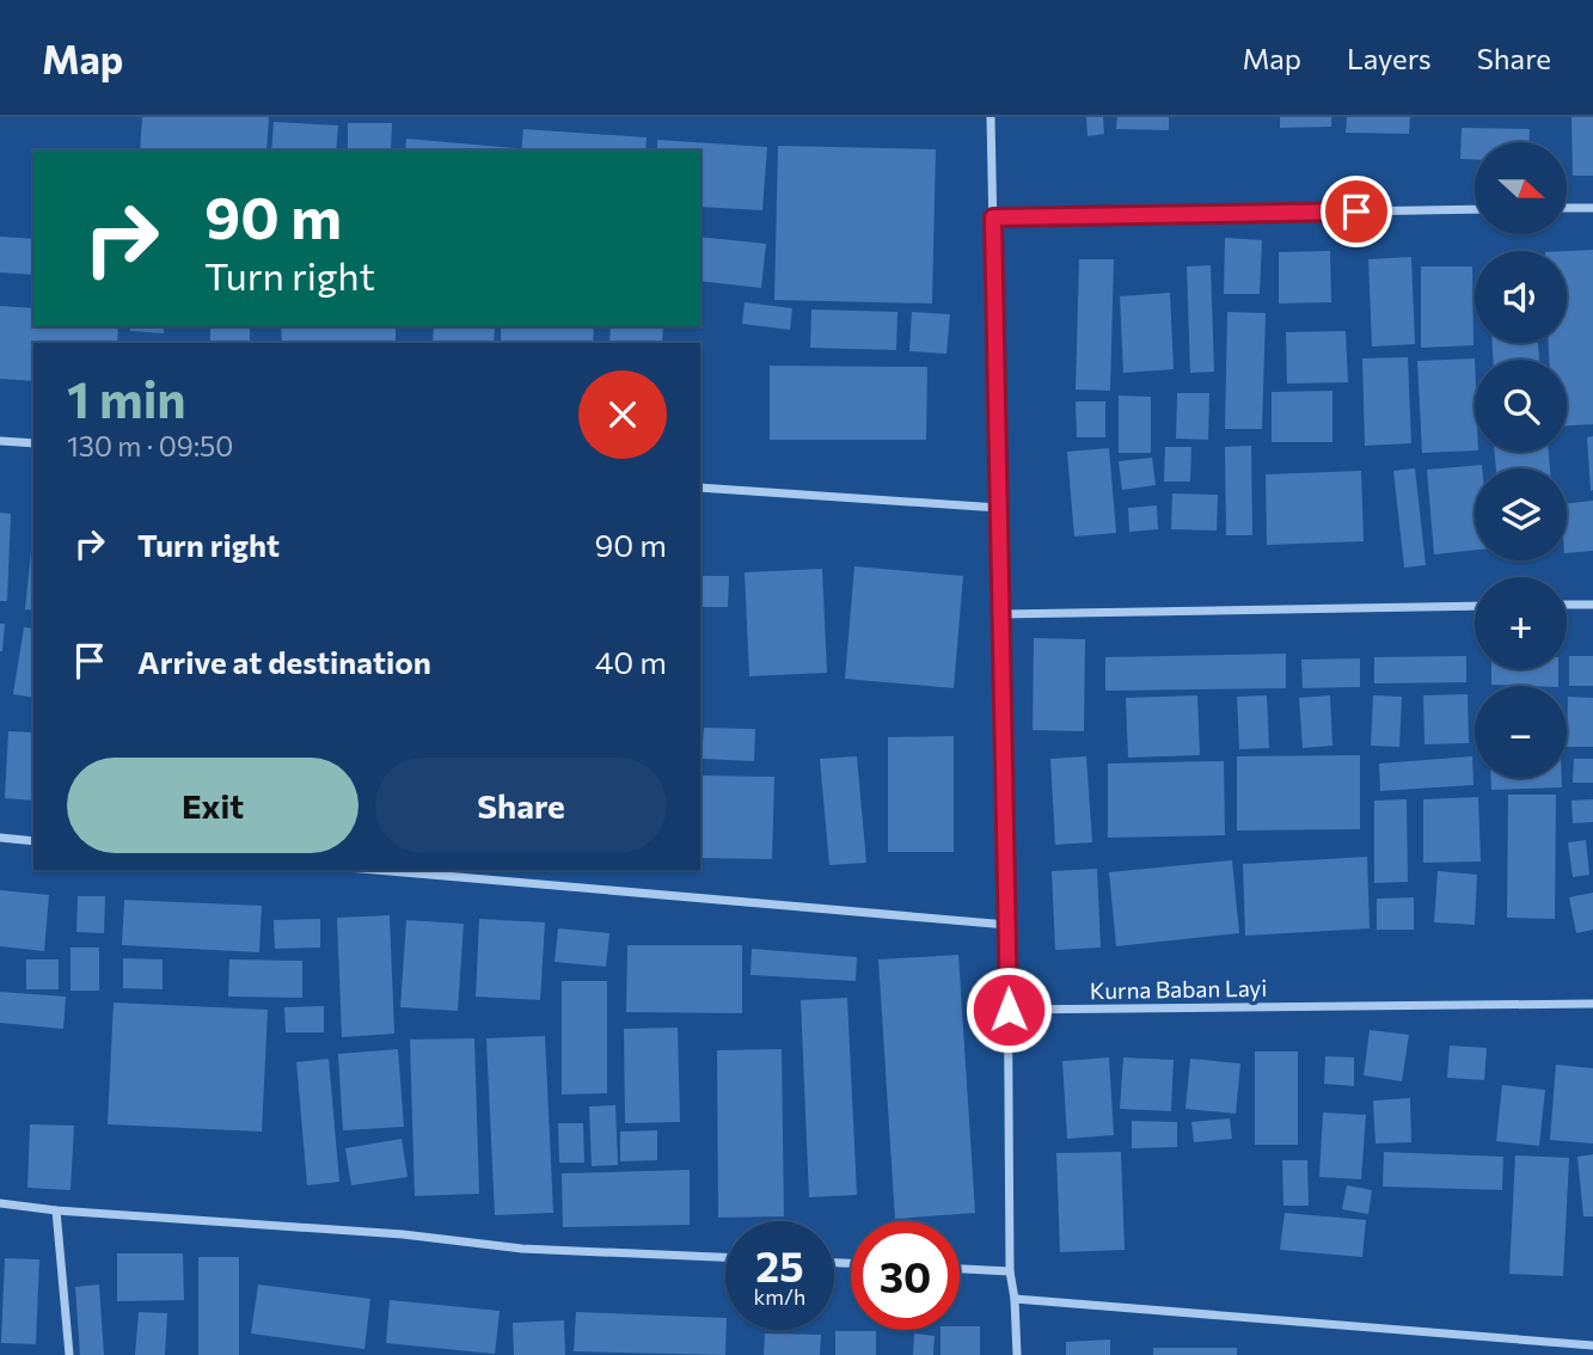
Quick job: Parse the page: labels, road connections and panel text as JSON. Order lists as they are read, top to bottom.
{
  "streets": {
    "street": ["Kurna Baban Layi"]
  },
  "north": "right",
  "page": {
    "header": "Map",
    "nav": ["Map", "Layers", "Share"],
    "map_buttons": ["+", "−"],
    "turn": ["90 m", "Turn right"],
    "heading": ["1 min", "130 m · 09:50"],
    "list": [
      {
        "name": "Turn right",
        "value": "90 m"
      },
      {
        "name": "Arrive at destination",
        "value": "40 m"
      }
    ],
    "buttons": ["Exit", "Share"],
    "speed": "25 km/h",
    "limit": "30"
  }
}
